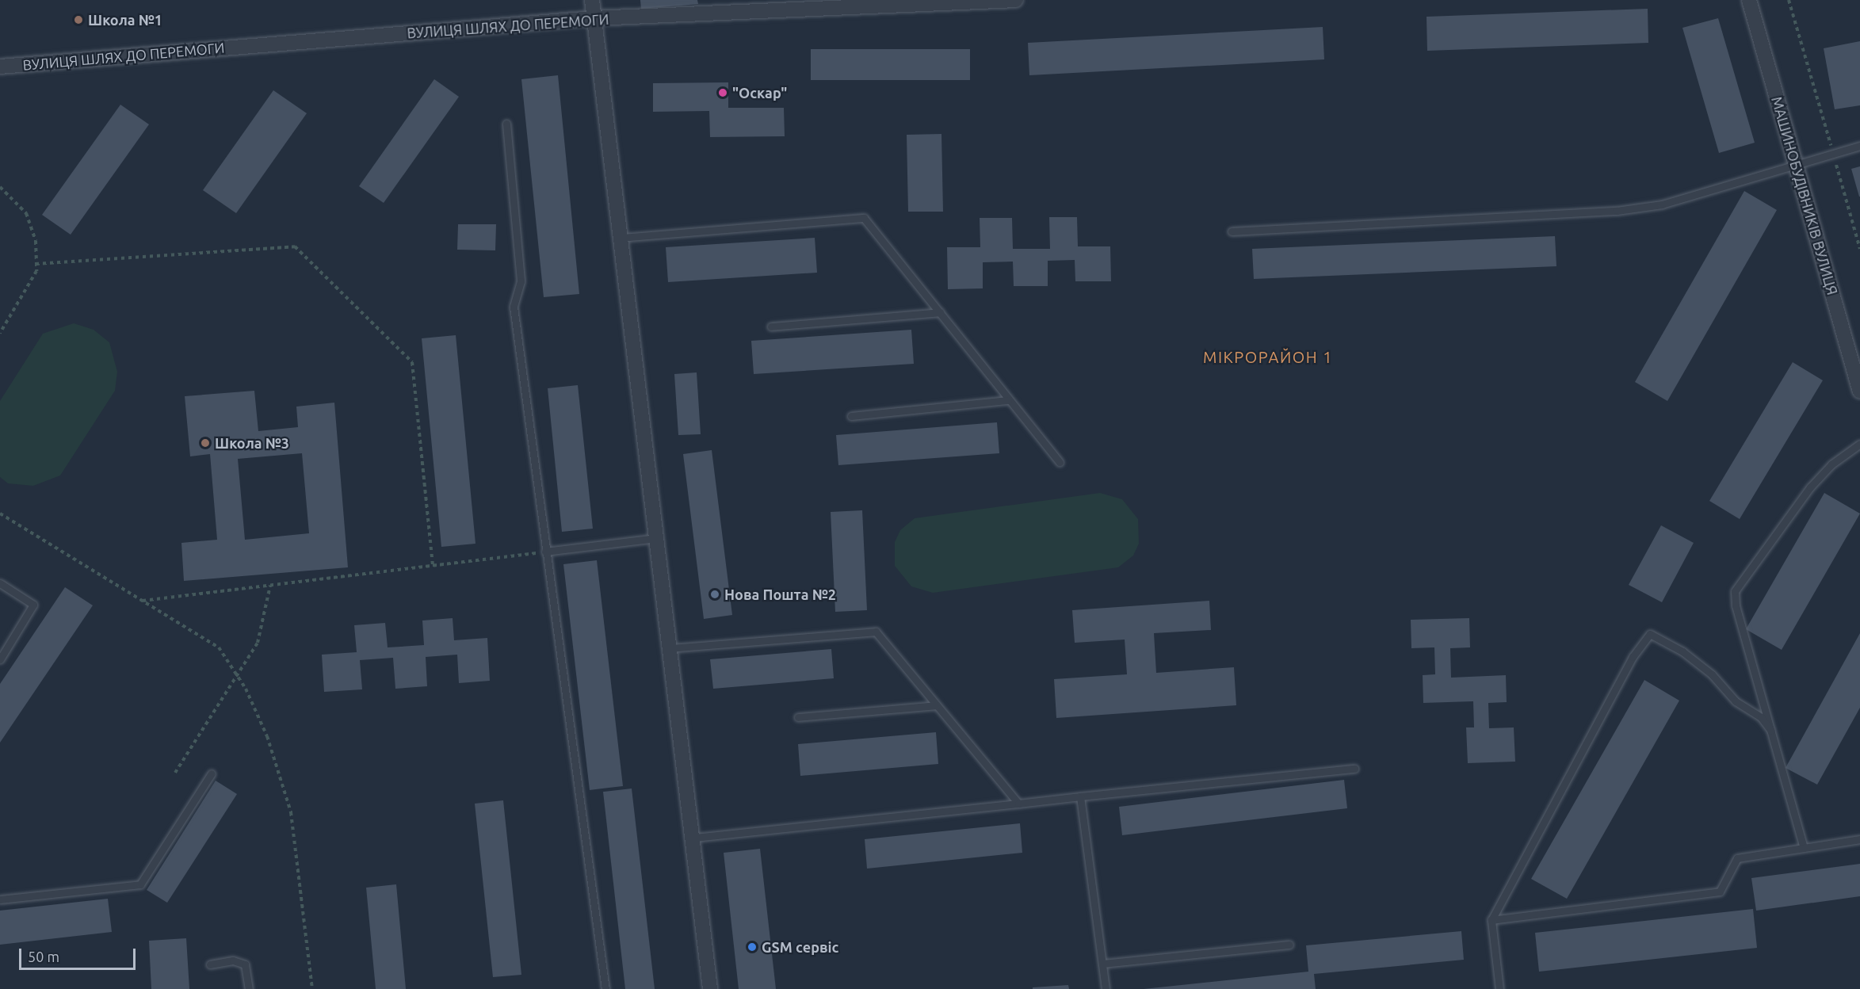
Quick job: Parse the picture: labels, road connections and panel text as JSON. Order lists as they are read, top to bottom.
{
  "streets": {
    "street": ["ВУЛИЦЯ ШЛЯХ ДО ПЕРЕМОГИ", "МАШИНОБУДІВНИКІВ ВУЛИЦЯ"]
  },
  "districts": ["МІКРОРАЙОН 1"],
  "places": [
    "Школа №1",
    "\"Оскар\"",
    "Школа №3",
    "Нова Пошта №2",
    "GSM сервіс"
  ],
  "scale_bar": "50 m"
}
